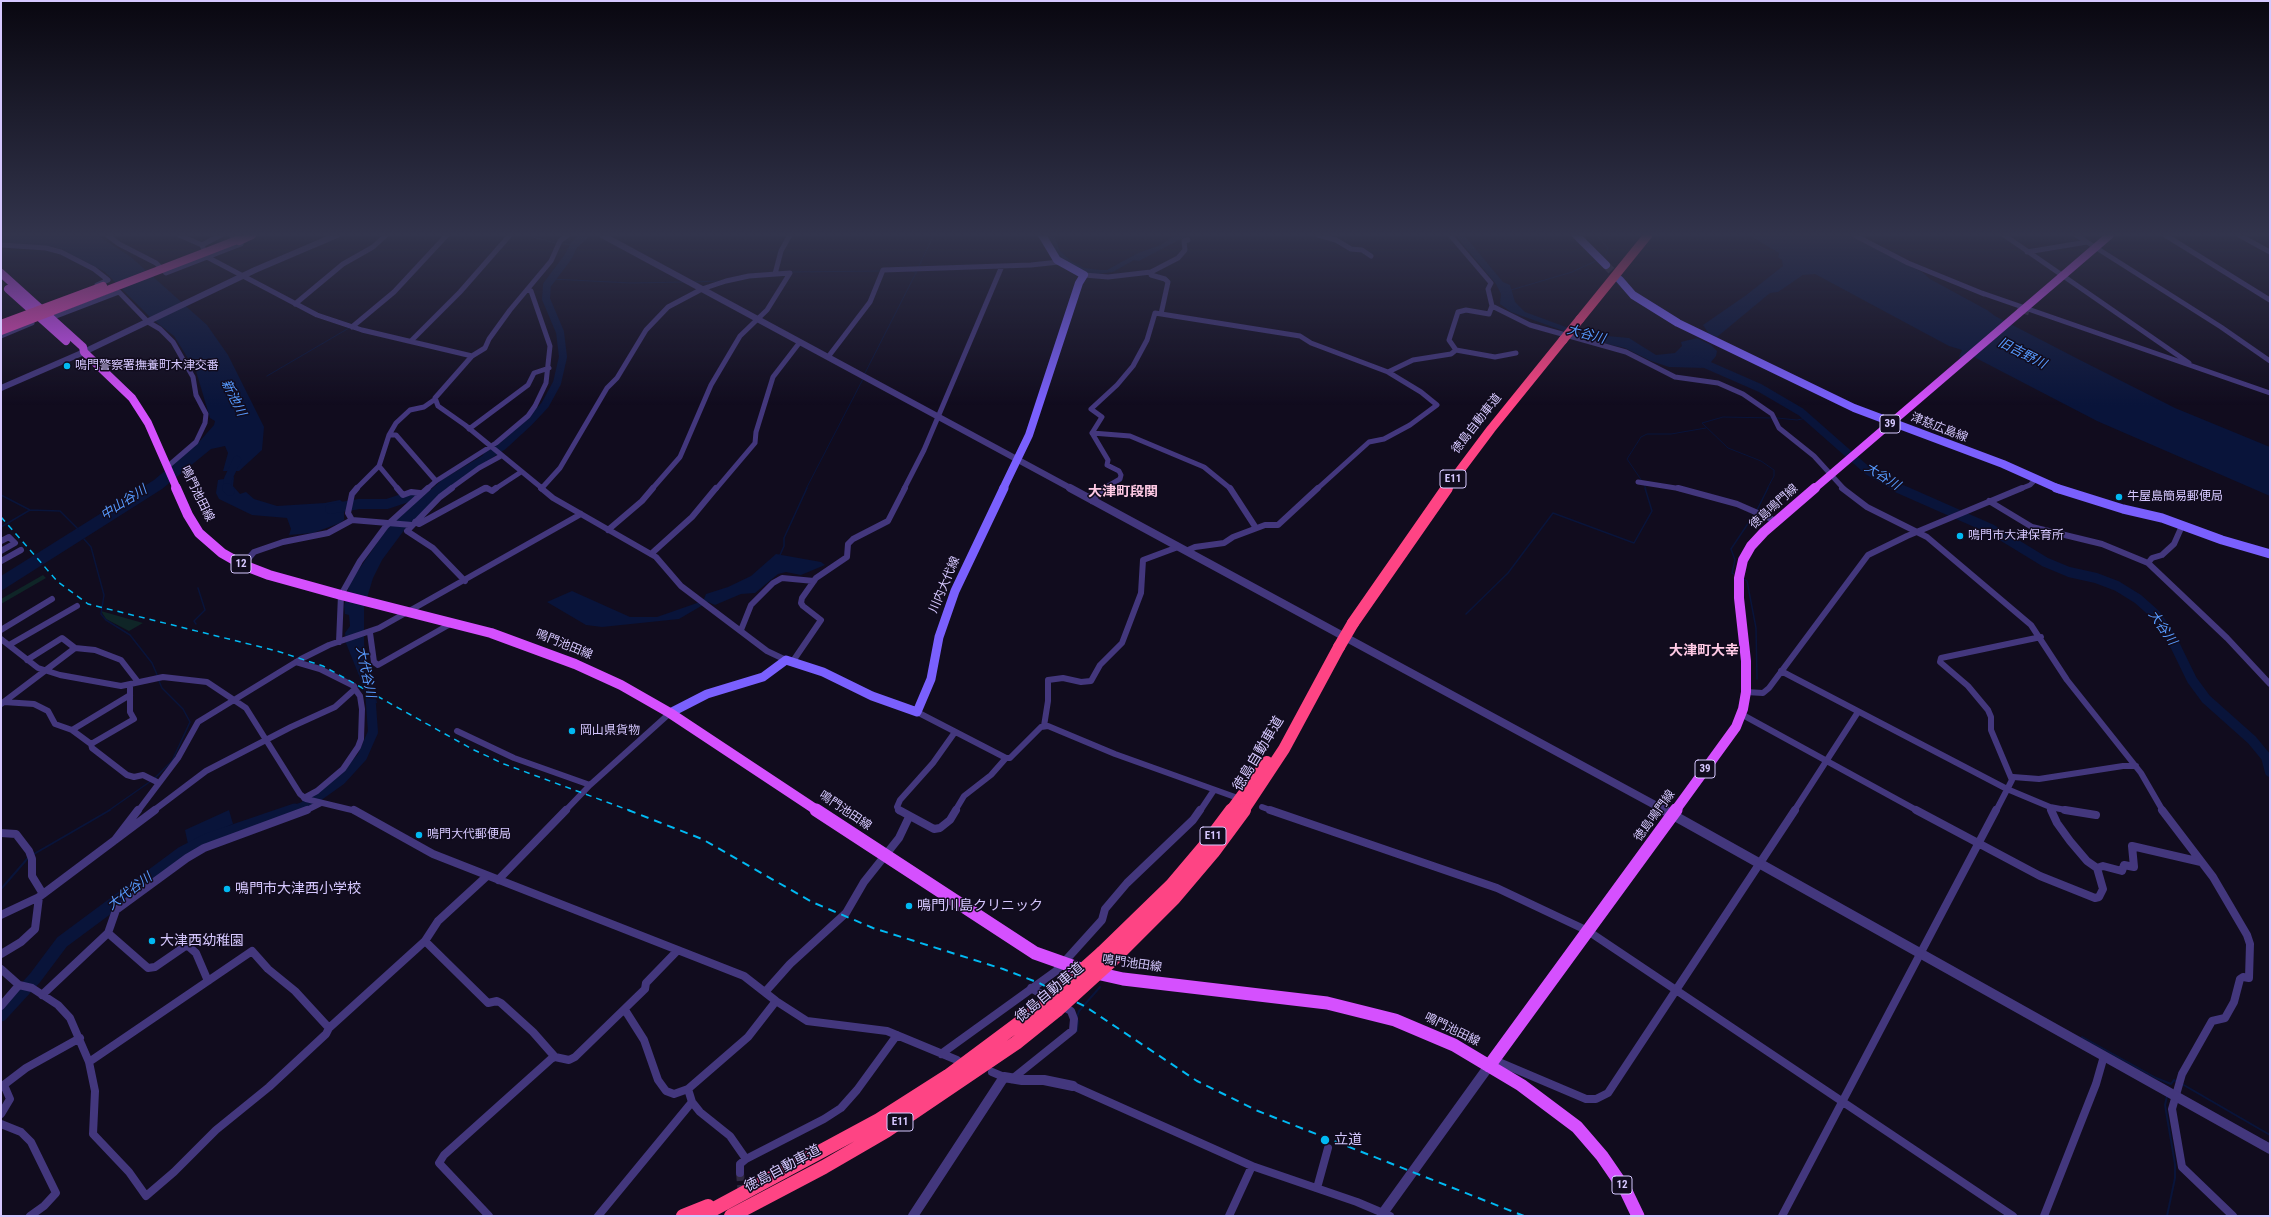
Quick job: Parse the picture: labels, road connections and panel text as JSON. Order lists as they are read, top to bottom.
{
  "streets": {
    "highway": ["徳島自動車道", "E11"],
    "main road": [
      "39",
      "津慈広島線",
      "鳴門池田線",
      "徳島鳴門線",
      "12",
      "川内大代線"
    ]
  },
  "crossings": [
    ["津慈広島線", "徳島鳴門線"],
    ["鳴門池田線", "徳島鳴門線"]
  ],
  "districts": ["大津町段関", "大津町大幸"],
  "water": [
    "大谷川",
    "旧吉野川",
    "新池川",
    "中山谷川",
    "大代谷川"
  ],
  "places": [
    "鳴門警察署撫養町木津交番",
    "牛屋島簡易郵便局",
    "鳴門市大津保育所",
    "岡山県貨物",
    "鳴門大代郵便局",
    "鳴門市大津西小学校",
    "鳴門川島クリニック",
    "大津西幼稚園",
    "立道"
  ]
}
